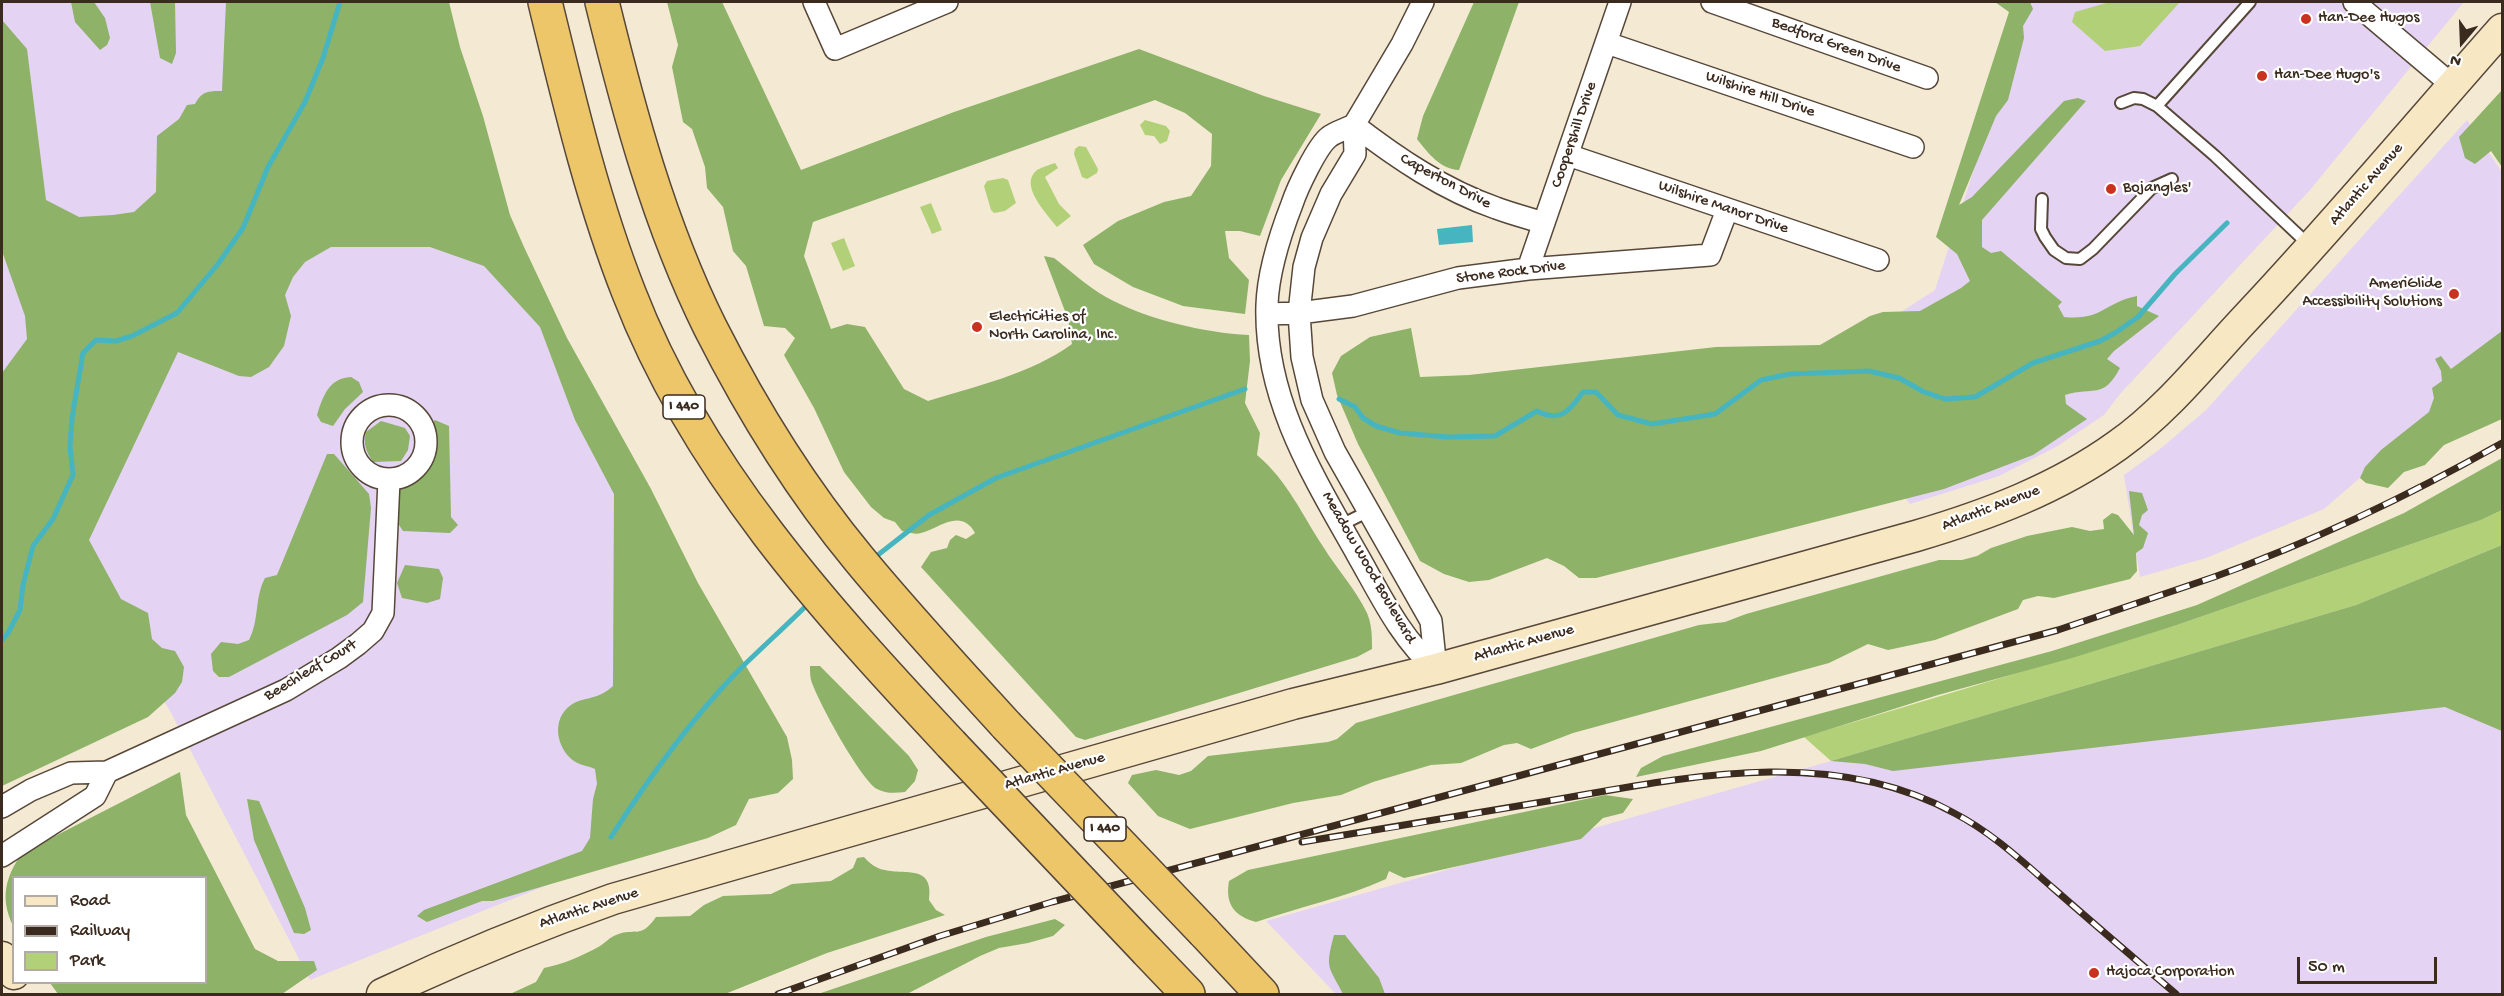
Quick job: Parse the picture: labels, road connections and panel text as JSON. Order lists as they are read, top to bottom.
{
  "streets": {
    "highway": ["I 440"],
    "main road": ["Atlantic Avenue"],
    "street": [
      "Bedford Green Drive",
      "Wilshire Hill Drive",
      "Coopershill Drive",
      "Caperton Drive",
      "Wilshire Manor Drive",
      "Stone Rock Drive",
      "Meadow Wood Boulevard",
      "Beechleaf Court"
    ]
  },
  "crossings": [
    ["Wilshire Hill Drive", "Coopershill Drive"],
    ["Coopershill Drive", "Caperton Drive"],
    ["Coopershill Drive", "Wilshire Manor Drive"],
    ["Coopershill Drive", "Stone Rock Drive"],
    ["Caperton Drive", "Meadow Wood Boulevard"],
    ["Atlantic Avenue", "Meadow Wood Boulevard"],
    ["Wilshire Manor Drive", "Stone Rock Drive"],
    ["Stone Rock Drive", "Meadow Wood Boulevard"]
  ],
  "places": [
    "Han-Dee Hugos",
    "Han-Dee Hugo's",
    "Bojangles'",
    "AmeriGlide Accessibility Solutions",
    "ElectriCities of North Carolina, Inc.",
    "Hajoca Corporation"
  ],
  "legend": ["Road", "Railway", "Park"],
  "scale_bar": "50 m",
  "north": "bottom"
}
